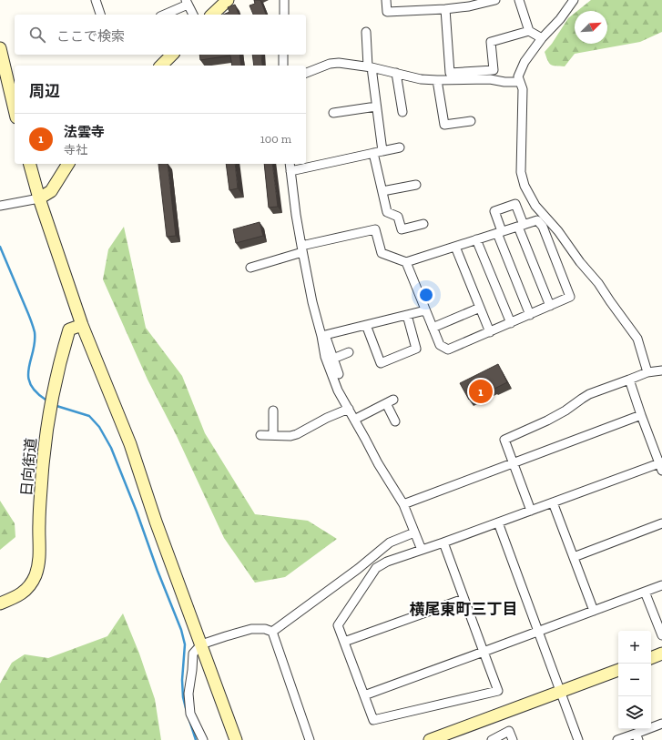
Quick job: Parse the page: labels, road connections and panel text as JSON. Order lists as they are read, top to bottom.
{
  "streets": {
    "street": ["日向街道"]
  },
  "districts": ["横尾東町三丁目"],
  "north": "top right",
  "page": {
    "search": "ここで検索",
    "heading": "周辺",
    "list": [
      {
        "mark": "1",
        "name": "法雲寺",
        "note": "寺社",
        "value": "100 m"
      }
    ],
    "pins": "1",
    "map_buttons": ["+", "−"]
  }
}
